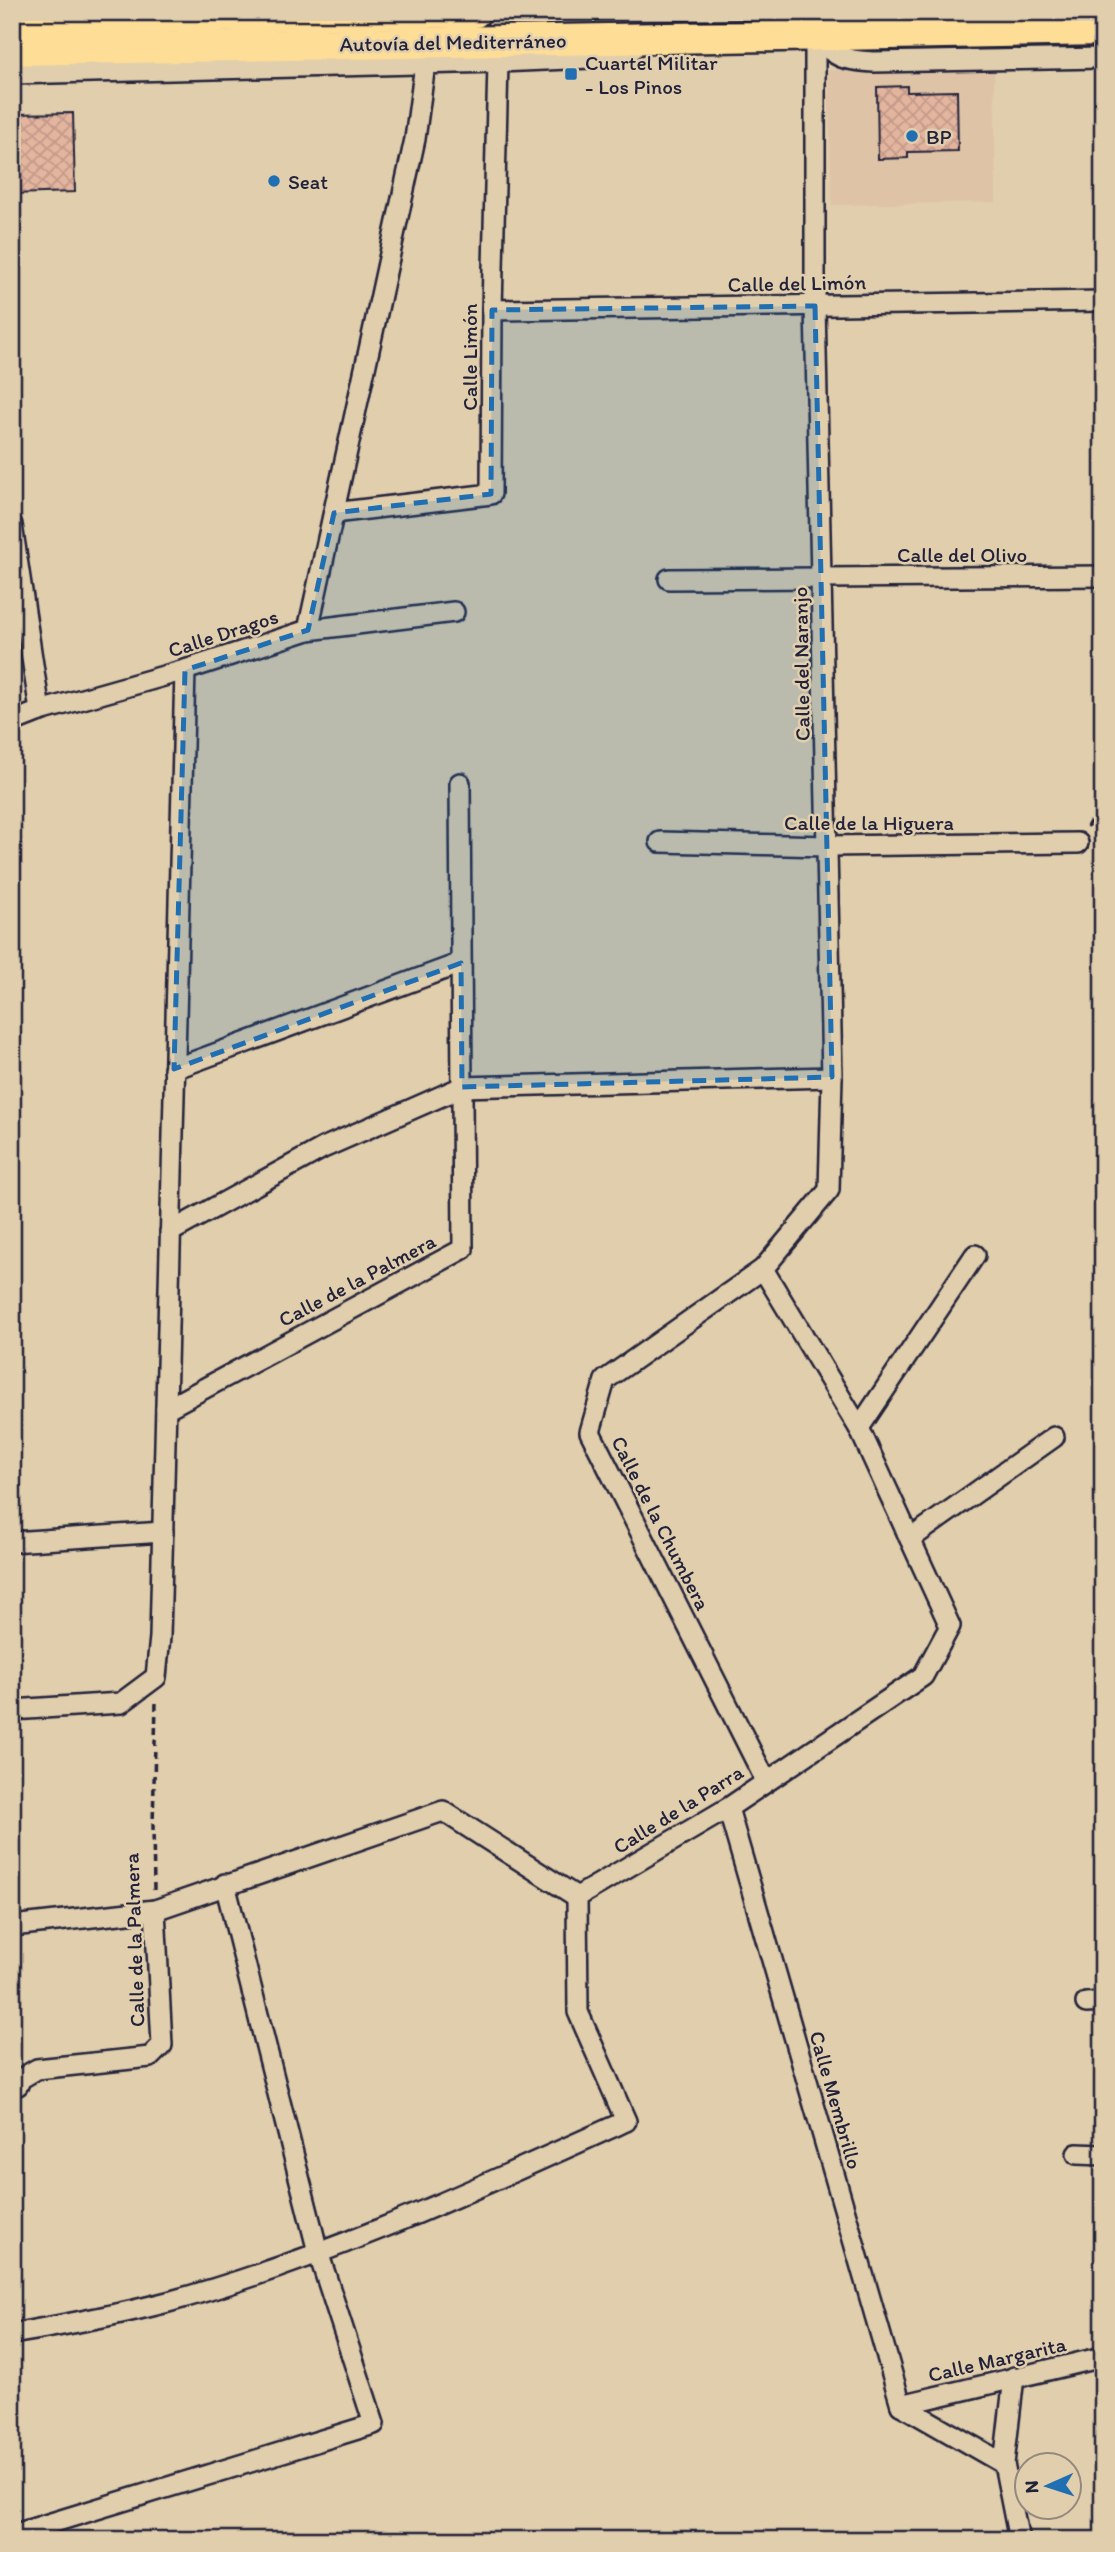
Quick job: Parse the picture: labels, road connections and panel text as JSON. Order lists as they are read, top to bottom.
{
  "streets": {
    "highway": ["Autovía del Mediterráneo"],
    "street": [
      "Calle del Limón",
      "Calle Limón",
      "Calle del Olivo",
      "Calle Dragos",
      "Calle del Naranjo",
      "Calle de la Higuera",
      "Calle de la Palmera",
      "Calle de la Chumbera",
      "Calle de la Parra",
      "Calle Membrillo",
      "Calle Margarita"
    ]
  },
  "crossings": [
    ["Autovía del Mediterráneo", "Calle del Naranjo"],
    ["Calle del Limón", "Calle Limón"],
    ["Calle del Limón", "Calle del Naranjo"],
    ["Calle del Olivo", "Calle del Naranjo"],
    ["Calle del Naranjo", "Calle de la Higuera"],
    ["Calle del Naranjo", "Calle de la Chumbera"],
    ["Calle del Naranjo", "Calle de la Parra"],
    ["Calle de la Chumbera", "Calle de la Parra"],
    ["Calle de la Parra", "Calle Membrillo"],
    ["Calle Membrillo", "Calle Margarita"]
  ],
  "places": {
    "transit": ["Cuartel Militar - Los Pinos"],
    "other": ["BP", "Seat"]
  },
  "north": "left"
}
